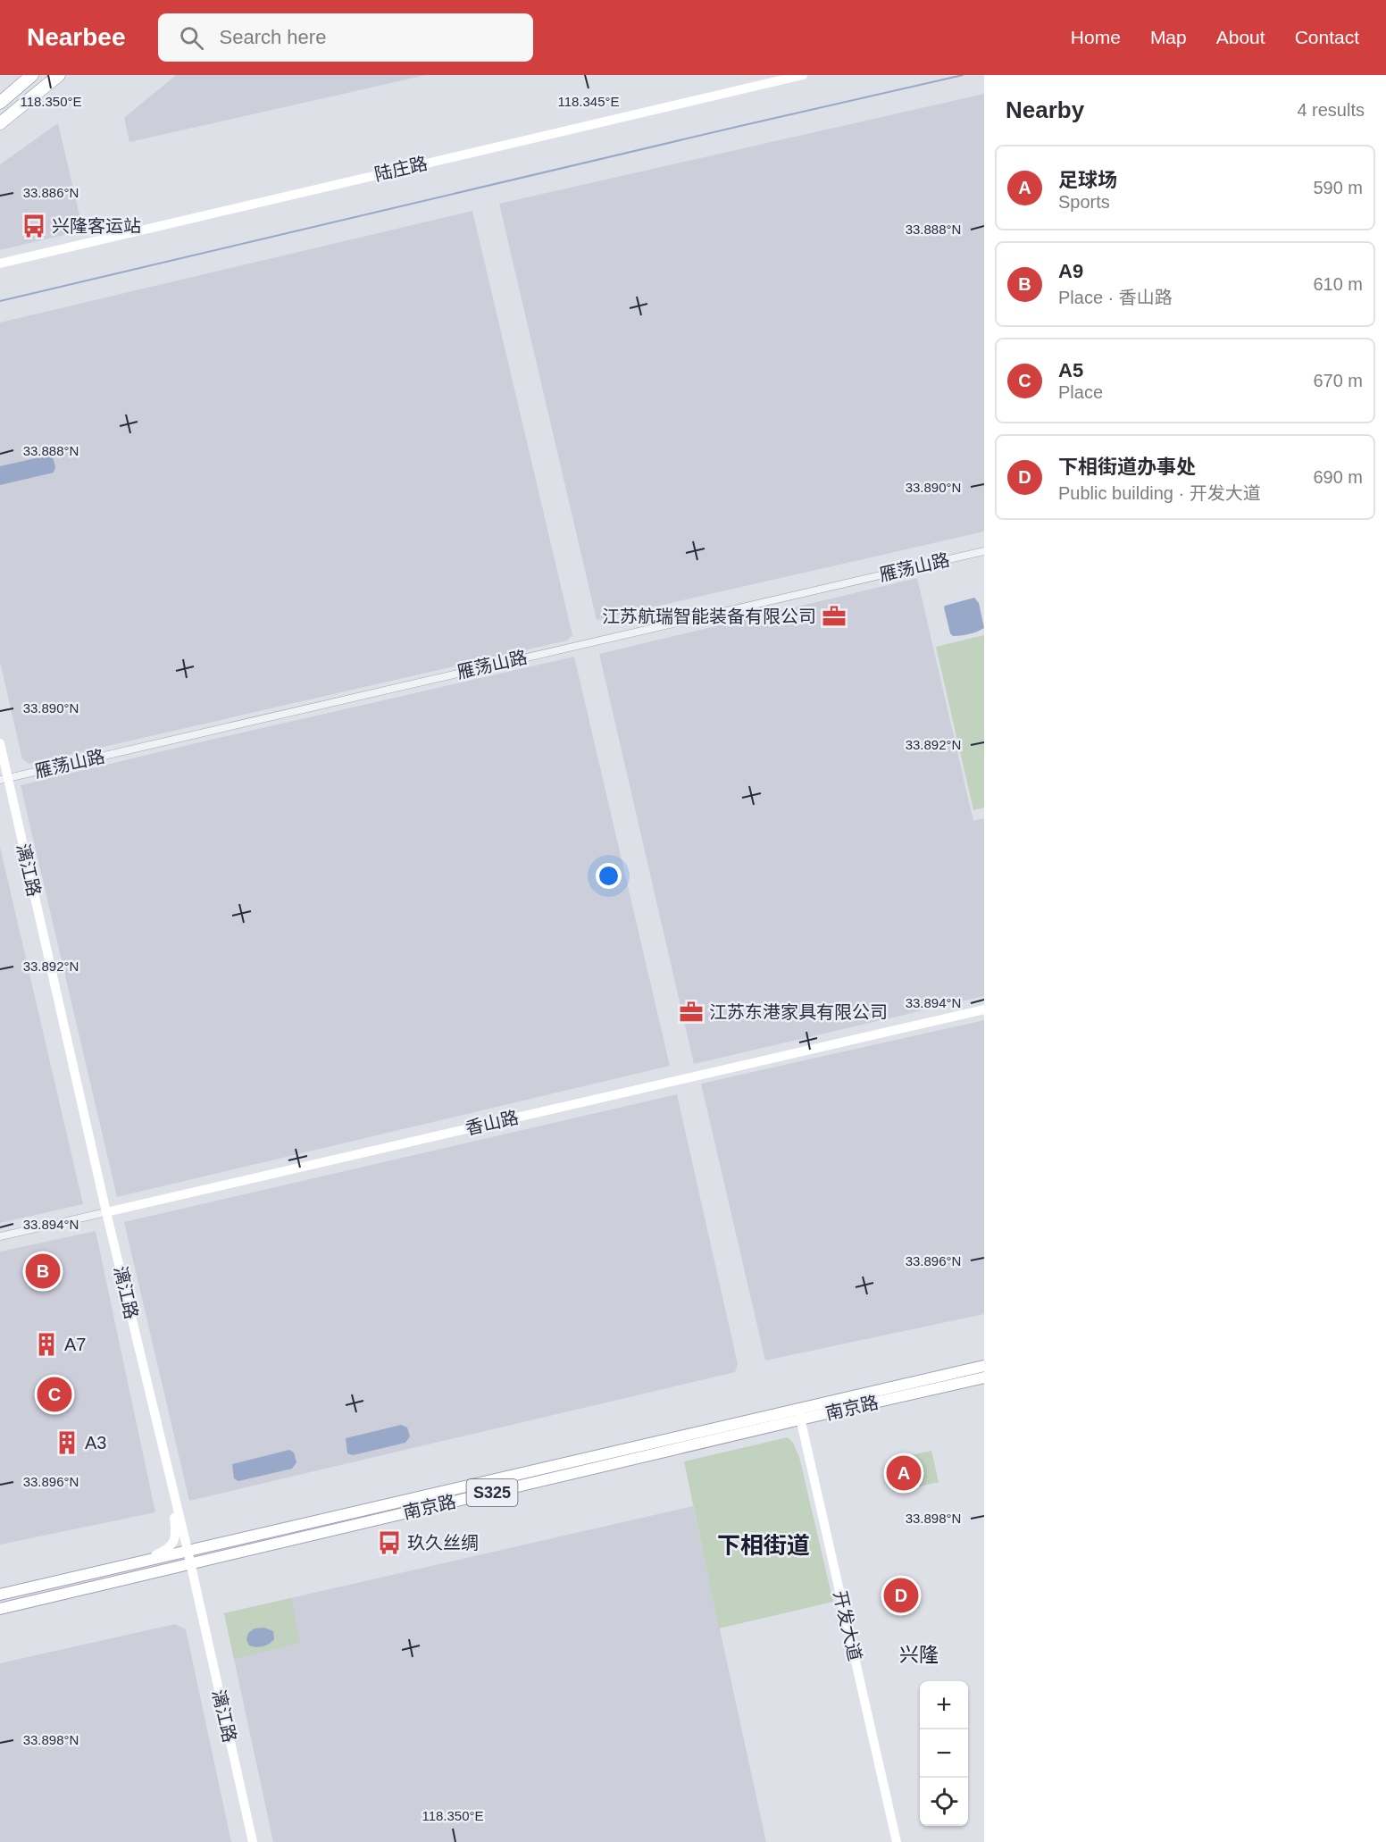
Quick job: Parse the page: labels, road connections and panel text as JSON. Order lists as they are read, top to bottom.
{
  "streets": {
    "main road": ["南京路", "S325"],
    "street": [
      "陆庄路",
      "雁荡山路",
      "漓江路",
      "香山路",
      "开发大道"
    ]
  },
  "crossings": [
    ["雁荡山路", "漓江路"],
    ["漓江路", "香山路"],
    ["漓江路", "南京路"],
    ["南京路", "开发大道"]
  ],
  "districts": ["下相街道", "兴隆"],
  "places": {
    "bus stop": ["兴隆客运站", "玖久丝绸"],
    "office": ["江苏航瑞智能装备有限公司", "江苏东港家具有限公司"],
    "building": ["A7", "A3"]
  },
  "page": {
    "header": "Nearbee",
    "search": "Search here",
    "nav": [
      "Home",
      "Map",
      "About",
      "Contact"
    ],
    "heading": ["Nearby", "4 results"],
    "list": [
      {
        "mark": "A",
        "name": "足球场",
        "note": "Sports",
        "value": "590 m"
      },
      {
        "mark": "B",
        "name": "A9",
        "note": "Place · 香山路",
        "value": "610 m"
      },
      {
        "mark": "C",
        "name": "A5",
        "note": "Place",
        "value": "670 m"
      },
      {
        "mark": "D",
        "name": "下相街道办事处",
        "note": "Public building · 开发大道",
        "value": "690 m"
      }
    ],
    "pins": [
      "B",
      "C",
      "A",
      "D"
    ],
    "map_buttons": ["+", "−"]
  },
  "coordinates": [
    "118.350°E",
    "118.345°E",
    "33.886°N",
    "33.888°N",
    "33.890°N",
    "33.892°N",
    "33.894°N",
    "33.896°N",
    "33.898°N"
  ]
}
